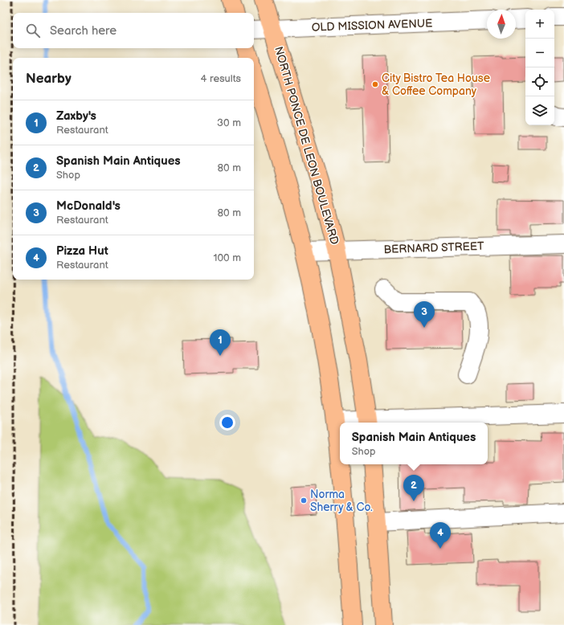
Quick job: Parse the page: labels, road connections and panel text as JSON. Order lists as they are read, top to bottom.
{
  "streets": {
    "main road": ["NORTH PONCE DE LEON BOULEVARD"],
    "street": ["OLD MISSION AVENUE", "BERNARD STREET"]
  },
  "crossings": [
    ["OLD MISSION AVENUE", "NORTH PONCE DE LEON BOULEVARD"],
    ["NORTH PONCE DE LEON BOULEVARD", "BERNARD STREET"]
  ],
  "places": ["City Bistro Tea House & Coffee Company", "Norma Sherry & Co."],
  "north": "top",
  "page": {
    "map_buttons": ["+", "−"],
    "search": "Search here",
    "heading": ["Nearby", "4 results"],
    "list": [
      {
        "mark": "1",
        "name": "Zaxby's",
        "note": "Restaurant",
        "value": "30 m"
      },
      {
        "mark": "2",
        "name": "Spanish Main Antiques",
        "note": "Shop",
        "value": "80 m"
      },
      {
        "mark": "3",
        "name": "McDonald's",
        "note": "Restaurant",
        "value": "80 m"
      },
      {
        "mark": "4",
        "name": "Pizza Hut",
        "note": "Restaurant",
        "value": "100 m"
      }
    ],
    "pins": [
      "3",
      "1",
      "2",
      "4"
    ],
    "popup": ["Spanish Main Antiques", "Shop"]
  }
}
